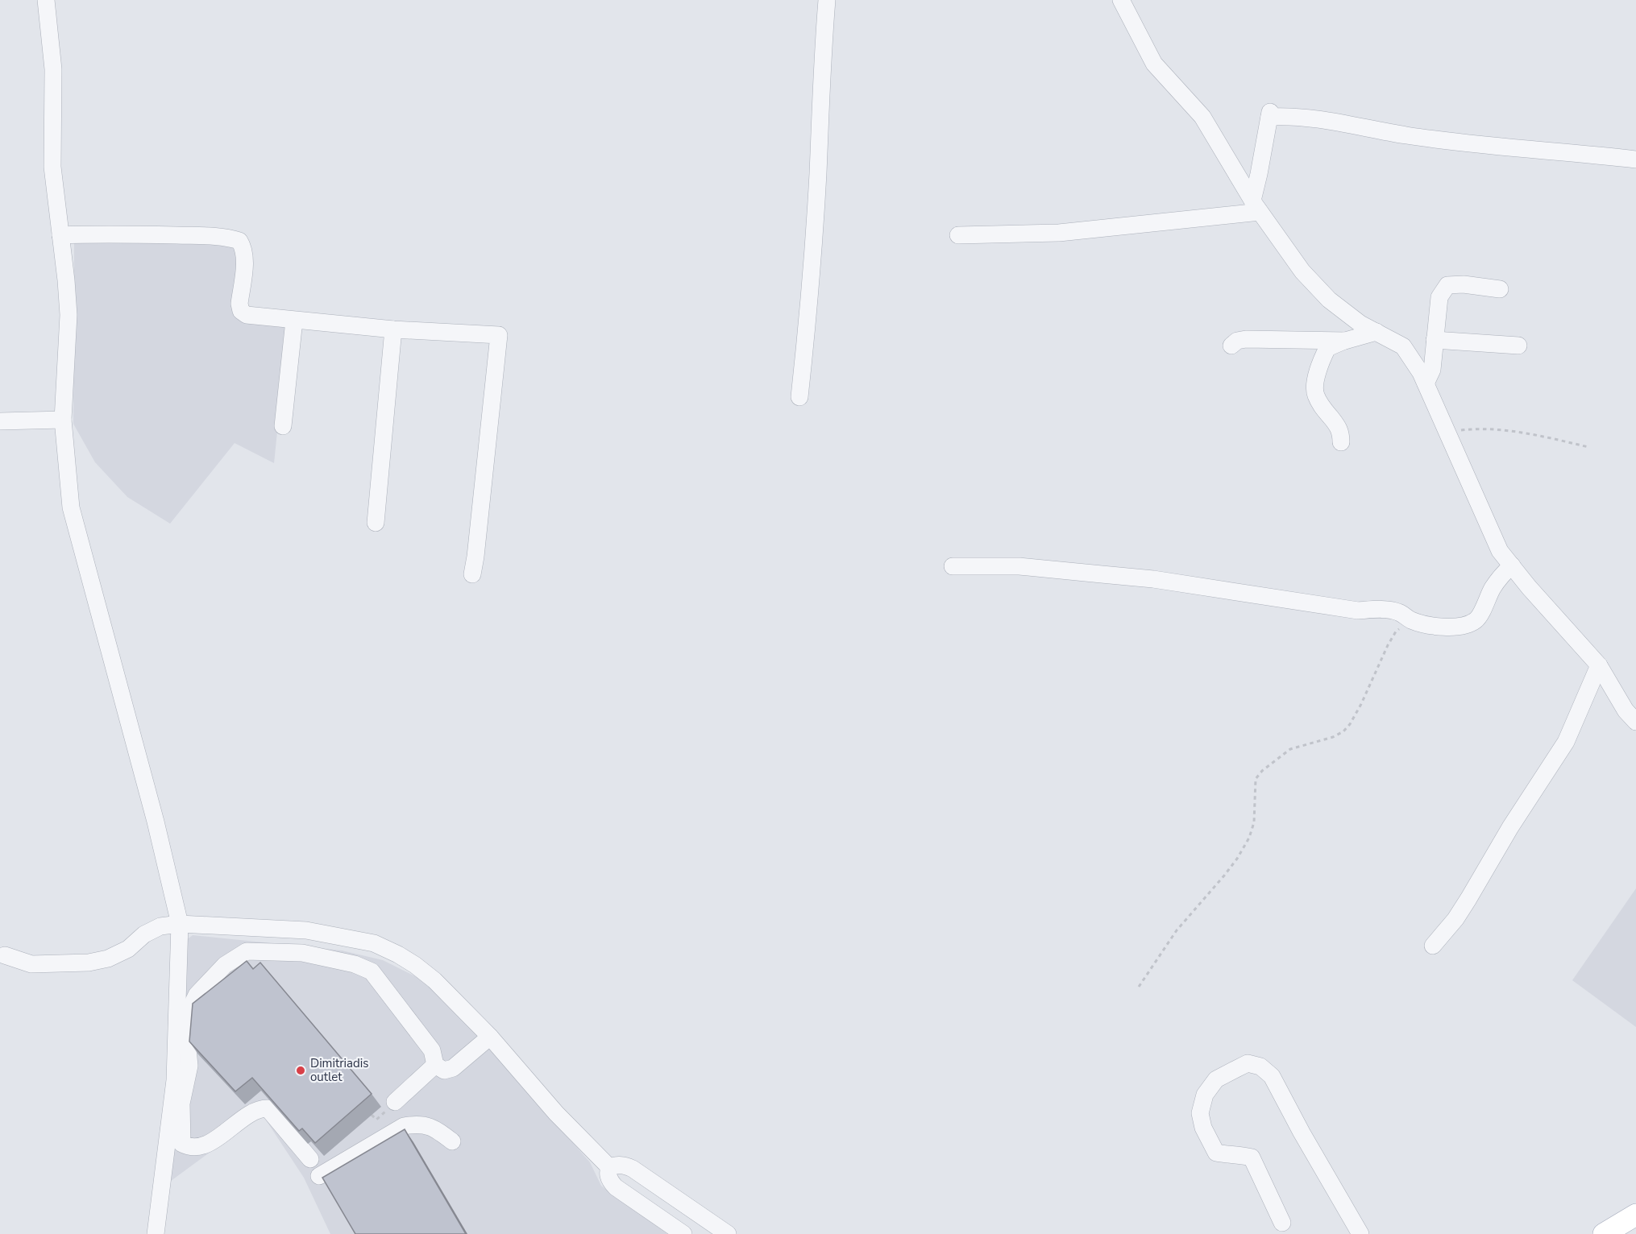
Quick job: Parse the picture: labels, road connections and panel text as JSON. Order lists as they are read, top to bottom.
{
  "places": ["Dimitriadis outlet"]
}
